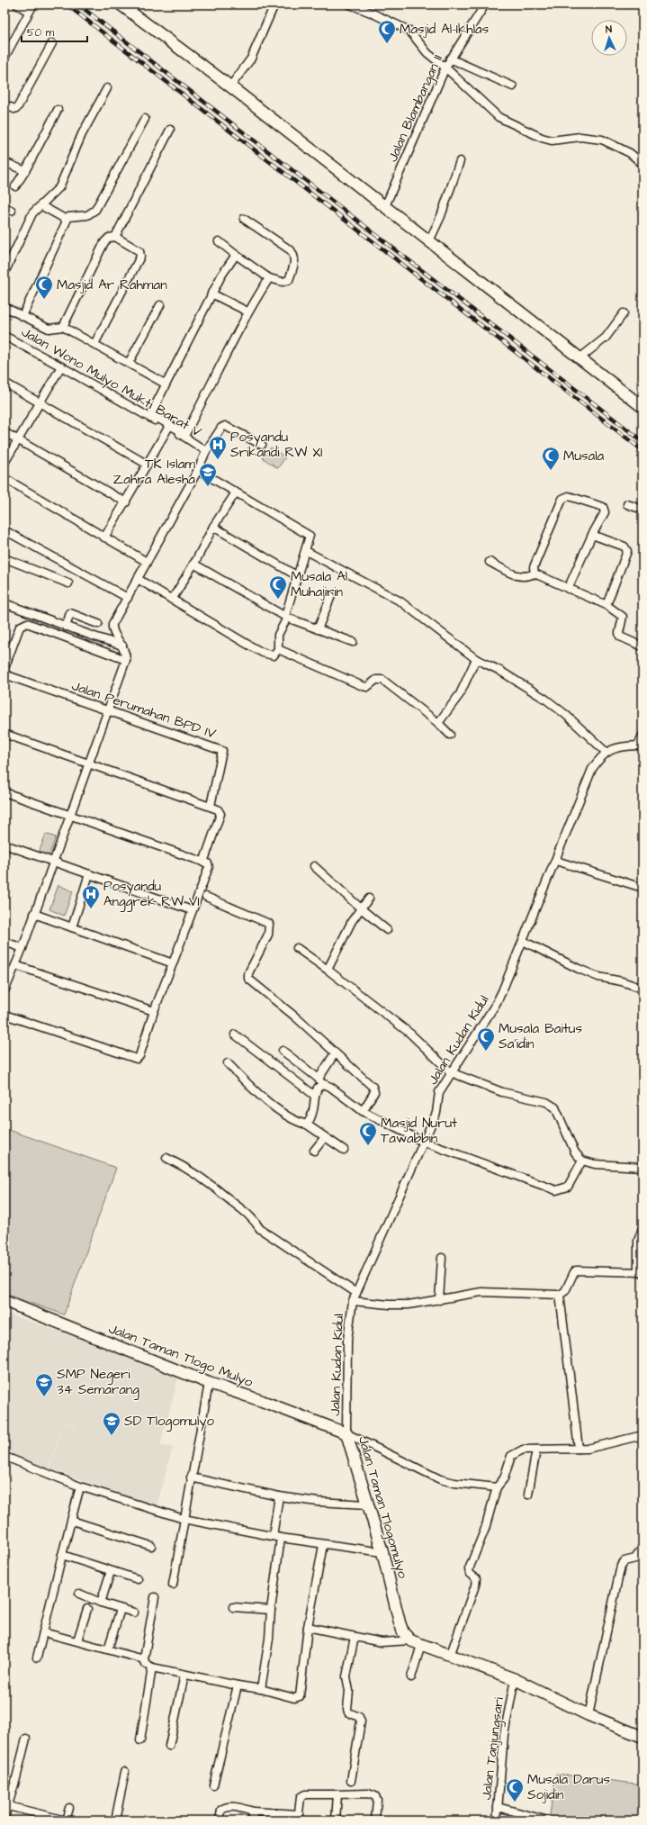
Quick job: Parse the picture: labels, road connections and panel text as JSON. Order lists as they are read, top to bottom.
{
  "streets": {
    "street": [
      "Jalan Blambangan II",
      "Jalan Wono Mulyo Mukti Barat V",
      "Jalan Perumahan BPD IV",
      "Jalan Kudan Kidul",
      "Jalan Taman Tlogo Mulyo",
      "Jalan Taman Tlogomulyo",
      "Jalan Tanjungsari"
    ]
  },
  "crossings": [
    ["Jalan Kudan Kidul", "Jalan Taman Tlogo Mulyo"],
    ["Jalan Kudan Kidul", "Jalan Taman Tlogomulyo"],
    ["Jalan Taman Tlogo Mulyo", "Jalan Taman Tlogomulyo"]
  ],
  "places": {
    "mosque": [
      "Masjid Al-Ikhlas",
      "Masjid Ar Rahman",
      "Musala",
      "Musala Al Muhajirin",
      "Musala Baitus Sa'idin",
      "Masjid Nurut Tawabbin",
      "Musala Darus Sojidin"
    ],
    "hospital": ["Posyandu Srikandi RW XI", "Posyandu Anggrek RW VI"],
    "school or university": ["TK Islam Zahra Alesha", "SMP Negeri 34 Semarang", "SD Tlogomulyo"]
  },
  "scale_bar": "50 m",
  "north": "top"
}
